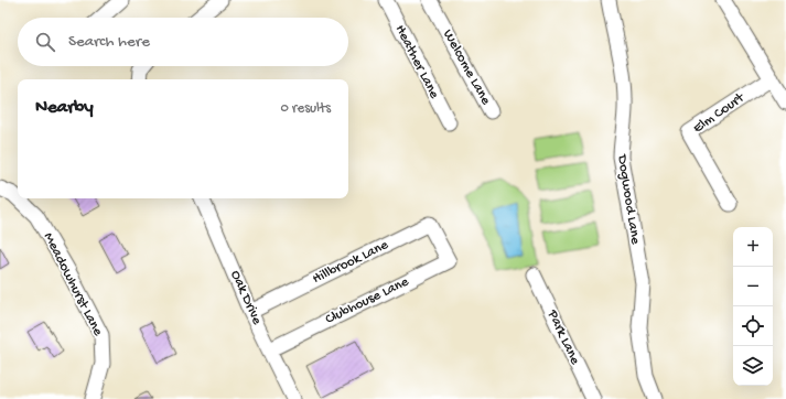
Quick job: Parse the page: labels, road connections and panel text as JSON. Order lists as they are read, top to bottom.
{
  "streets": {
    "street": [
      "Heather Lane",
      "Welcome Lane",
      "Elm Court",
      "Dogwood Lane",
      "Hillbrook Lane",
      "Meadowhurst Lane",
      "Oak Drive",
      "Clubhouse Lane",
      "Park Lane"
    ]
  },
  "crossings": [
    ["Hillbrook Lane", "Oak Drive"],
    ["Hillbrook Lane", "Clubhouse Lane"],
    ["Oak Drive", "Clubhouse Lane"]
  ],
  "page": {
    "search": "Search here",
    "heading": ["Nearby", "0 results"],
    "map_buttons": ["+", "−"]
  }
}
